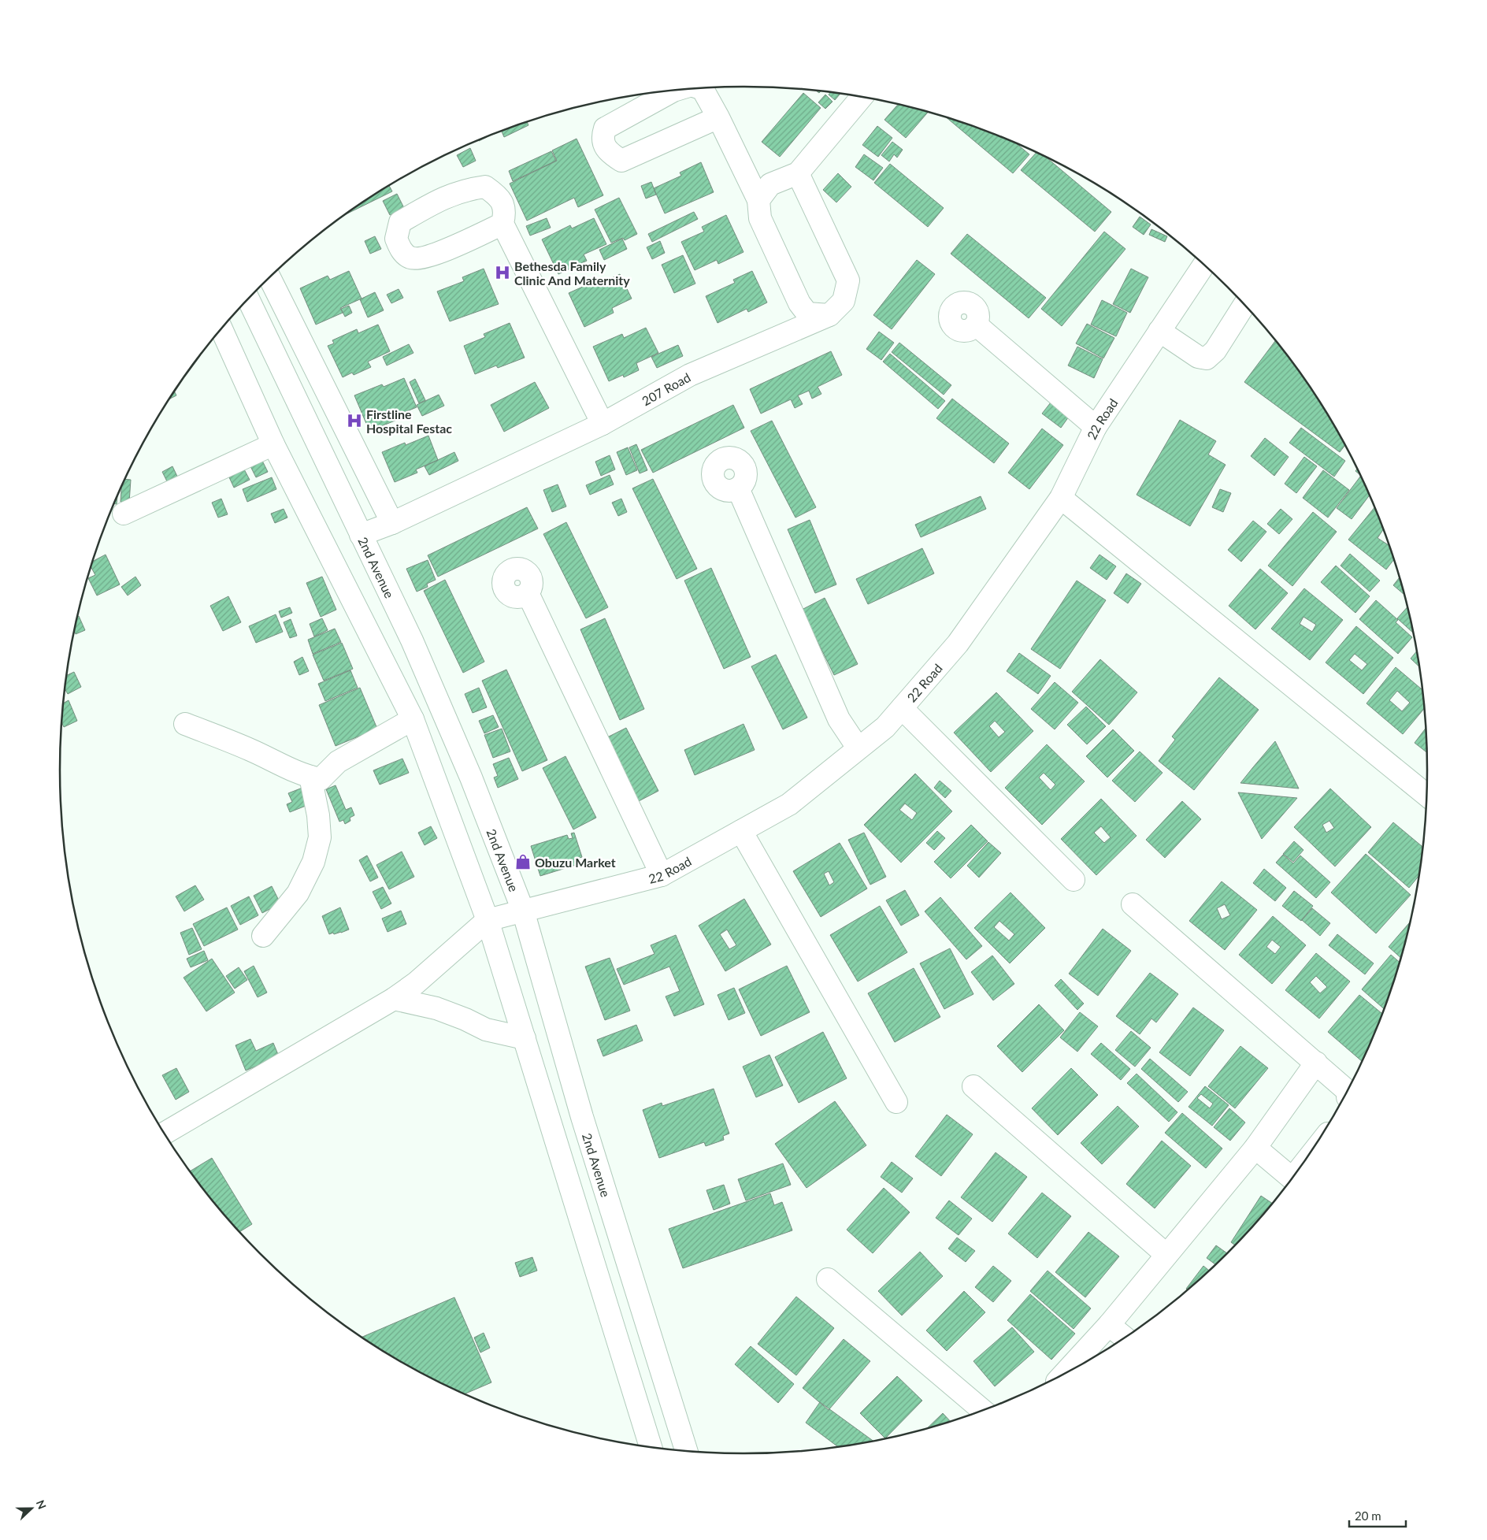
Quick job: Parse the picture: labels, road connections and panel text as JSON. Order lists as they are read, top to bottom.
{
  "streets": {
    "street": ["207 Road", "22 Road", "2nd Avenue"]
  },
  "crossings": [
    ["207 Road", "2nd Avenue"],
    ["22 Road", "2nd Avenue"]
  ],
  "places": {
    "hospital": ["Bethesda Family Clinic And Maternity", "Firstline Hospital Festac"],
    "shop": ["Obuzu Market"]
  },
  "scale_bar": "20 m",
  "north": "right"
}
